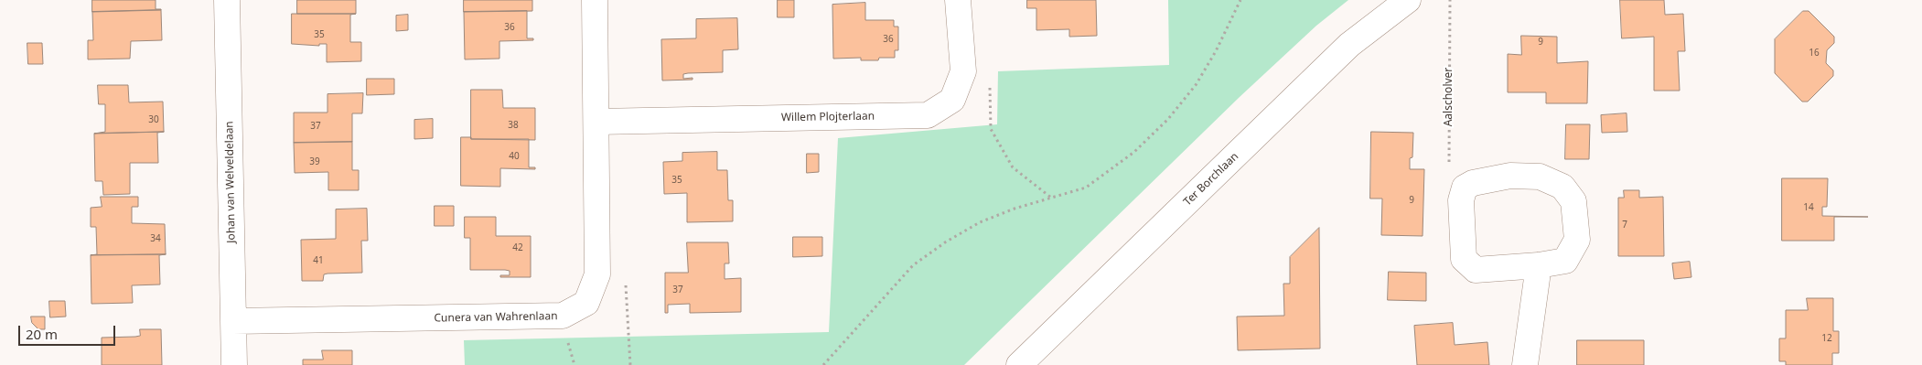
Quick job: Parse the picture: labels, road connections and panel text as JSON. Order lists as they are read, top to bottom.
{
  "streets": {
    "street": [
      "Willem Plojterlaan",
      "Ter Borchlaan",
      "Johan van Welveldelaan",
      "Cunera van Wahrenlaan"
    ],
    "path": ["Aalscholver"]
  },
  "crossings": [
    ["Willem Plojterlaan", "Cunera van Wahrenlaan"],
    ["Johan van Welveldelaan", "Cunera van Wahrenlaan"]
  ],
  "house_numbers": [
    "36",
    "35",
    "36",
    "9",
    "16",
    "30",
    "38",
    "37",
    "40",
    "39",
    "35",
    "9",
    "14",
    "7",
    "34",
    "42",
    "41",
    "37",
    "12"
  ],
  "scale_bar": "20 m"
}
